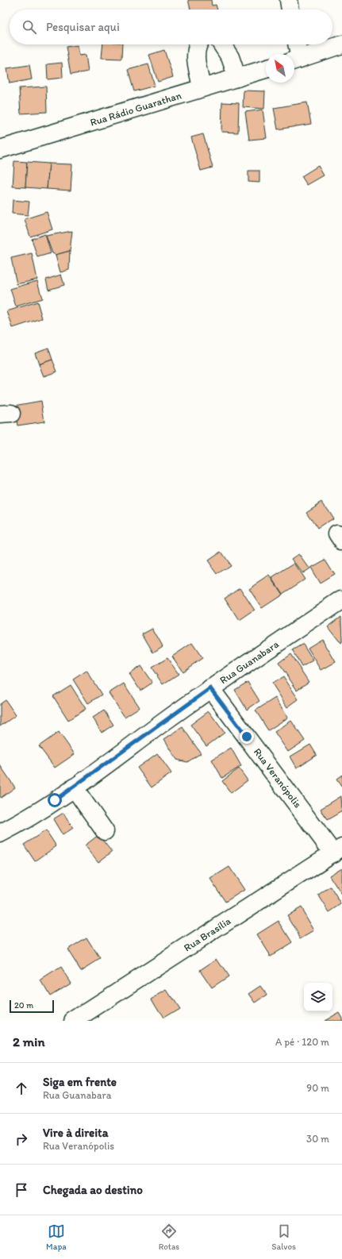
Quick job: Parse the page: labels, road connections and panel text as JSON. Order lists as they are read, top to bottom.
{
  "streets": {
    "street": [
      "Rua Rádio Guarathan",
      "Rua Guanabara",
      "Rua Veranópolis",
      "Rua Brasília"
    ]
  },
  "crossings": [
    ["Rua Guanabara", "Rua Veranópolis"],
    ["Rua Veranópolis", "Rua Brasília"]
  ],
  "scale_bar": "20 m",
  "north": "top left",
  "page": {
    "search": "Pesquisar aqui",
    "scale": "20 m",
    "heading": ["2 min", "A pé · 120 m"],
    "list": [
      ["Siga em frente", "Rua Guanabara", "90 m"],
      ["Vire à direita", "Rua Veranópolis", "30 m"],
      "Chegada ao destino"
    ],
    "nav": ["Mapa", "Rotas", "Salvos"]
  }
}
